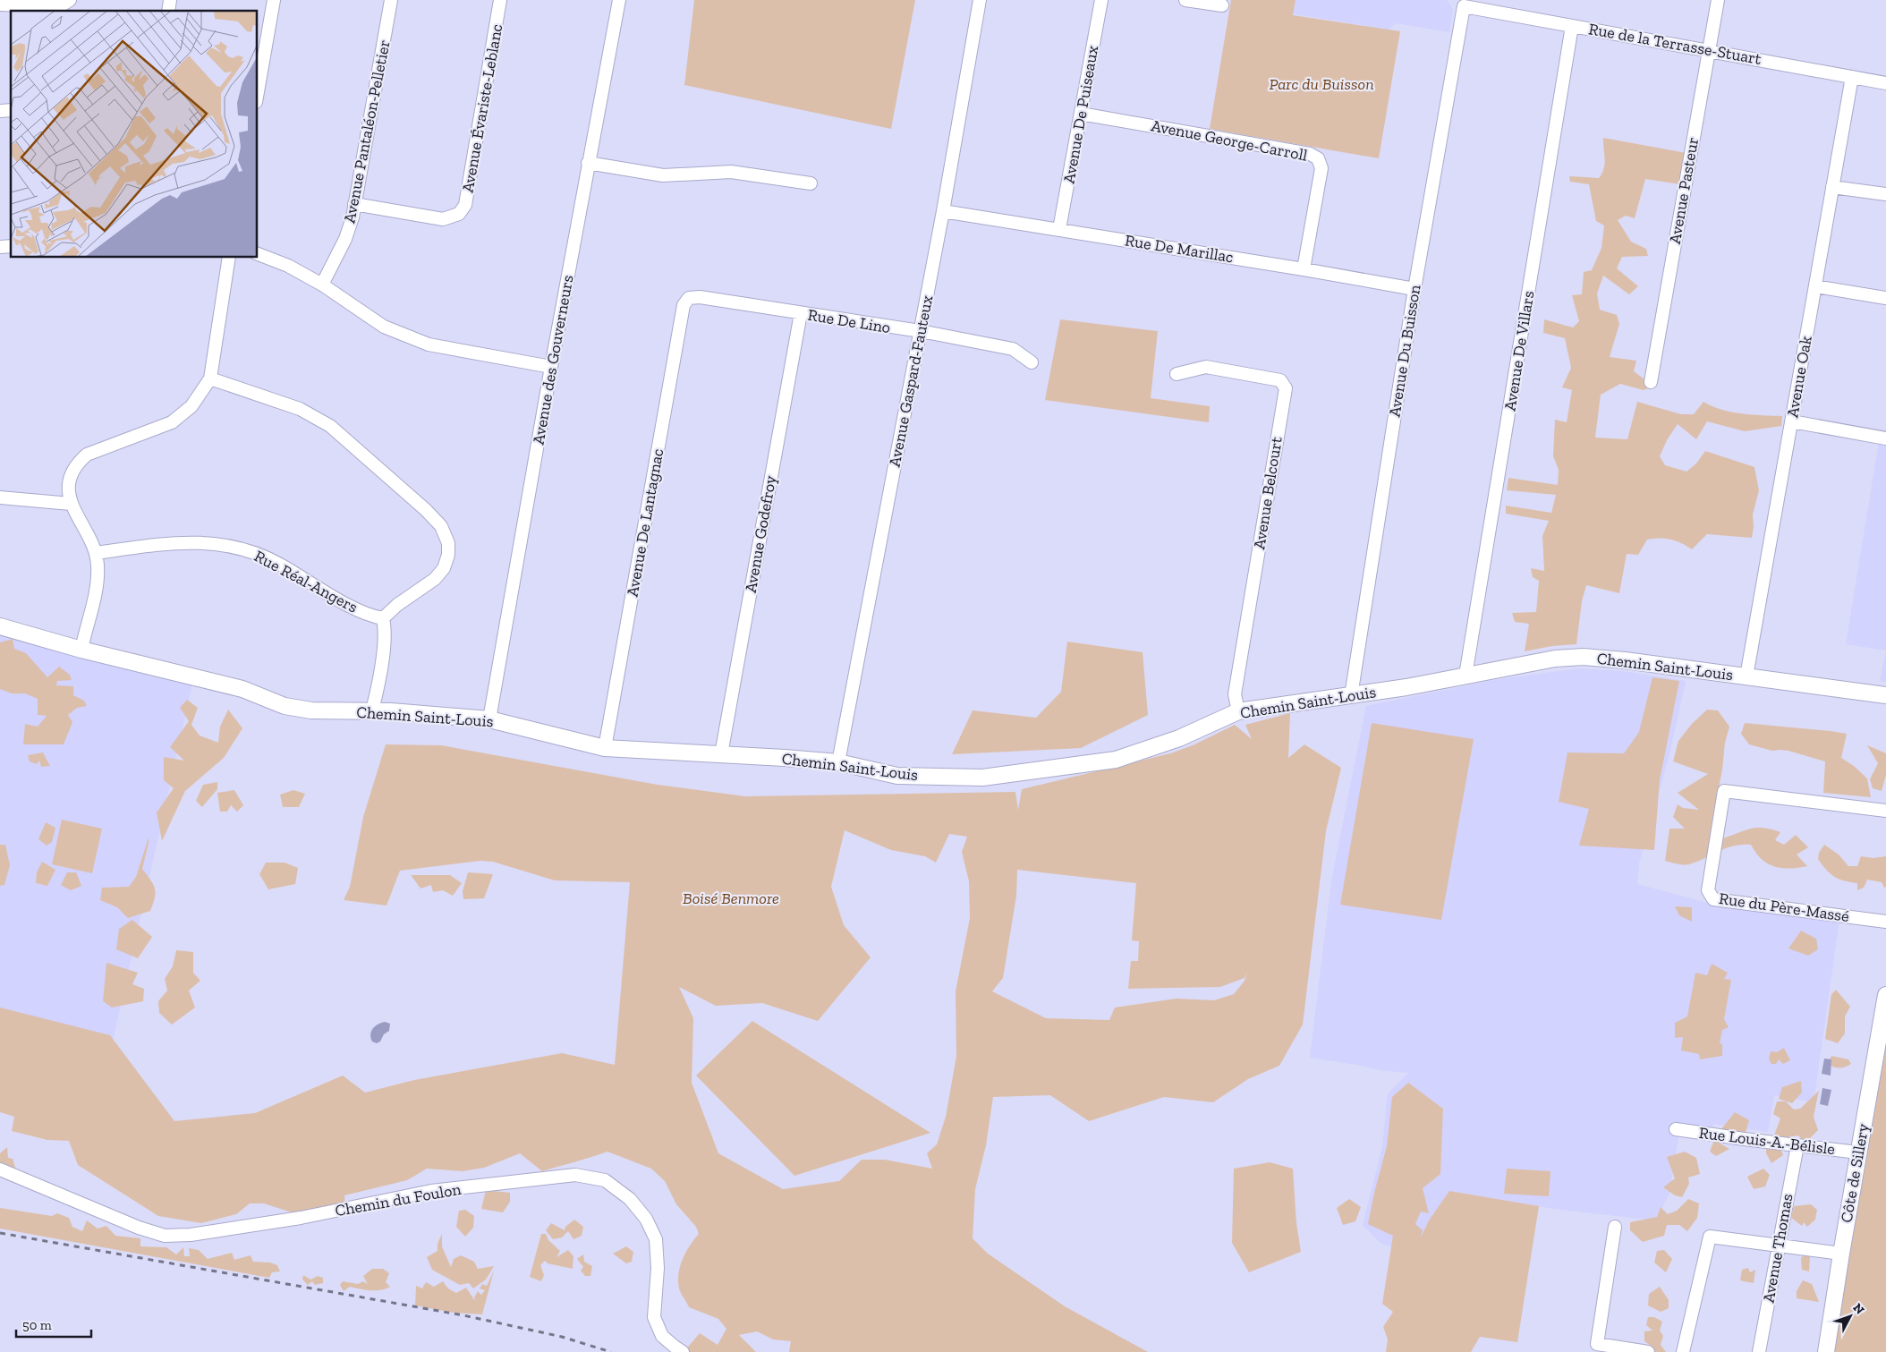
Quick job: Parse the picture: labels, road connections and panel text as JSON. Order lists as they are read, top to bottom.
{
  "streets": {
    "street": [
      "Rue de la Terrasse-Stuart",
      "Avenue Évariste-Leblanc",
      "Avenue De Puiseaux",
      "Avenue Pantaléon-Pelletier",
      "Avenue George-Carroll",
      "Avenue Pasteur",
      "Rue De Marillac",
      "Rue De Lino",
      "Avenue Du Buisson",
      "Avenue De Villars",
      "Avenue des Gouverneurs",
      "Avenue Oak",
      "Avenue Gaspard-Fauteux",
      "Avenue Belcourt",
      "Avenue De Lantagnac",
      "Avenue Godefroy",
      "Rue Réal-Angers",
      "Chemin Saint-Louis",
      "Rue du Père-Massé",
      "Rue Louis-A.-Bélisle",
      "Côte de Sillery",
      "Chemin du Foulon",
      "Avenue Thomas"
    ]
  },
  "crossings": [
    ["Rue de la Terrasse-Stuart", "Avenue Pasteur"],
    ["Rue de la Terrasse-Stuart", "Avenue Du Buisson"],
    ["Rue de la Terrasse-Stuart", "Avenue De Villars"],
    ["Rue de la Terrasse-Stuart", "Avenue Oak"],
    ["Avenue Évariste-Leblanc", "Avenue Pantaléon-Pelletier"],
    ["Avenue De Puiseaux", "Avenue George-Carroll"],
    ["Avenue De Puiseaux", "Rue De Marillac"],
    ["Avenue George-Carroll", "Rue De Marillac"],
    ["Rue De Marillac", "Avenue Du Buisson"],
    ["Rue De Marillac", "Avenue Gaspard-Fauteux"],
    ["Rue De Lino", "Avenue Gaspard-Fauteux"],
    ["Rue De Lino", "Avenue De Lantagnac"],
    ["Rue De Lino", "Avenue Godefroy"],
    ["Avenue Du Buisson", "Chemin Saint-Louis"],
    ["Avenue De Villars", "Chemin Saint-Louis"],
    ["Avenue des Gouverneurs", "Chemin Saint-Louis"],
    ["Avenue Oak", "Chemin Saint-Louis"],
    ["Avenue Gaspard-Fauteux", "Chemin Saint-Louis"],
    ["Avenue Belcourt", "Chemin Saint-Louis"],
    ["Avenue De Lantagnac", "Chemin Saint-Louis"],
    ["Avenue Godefroy", "Chemin Saint-Louis"],
    ["Rue Louis-A.-Bélisle", "Côte de Sillery"],
    ["Rue Louis-A.-Bélisle", "Avenue Thomas"]
  ],
  "parks": ["Parc du Buisson", "Boisé Benmore"],
  "scale_bar": "50 m",
  "north": "top right"
}
